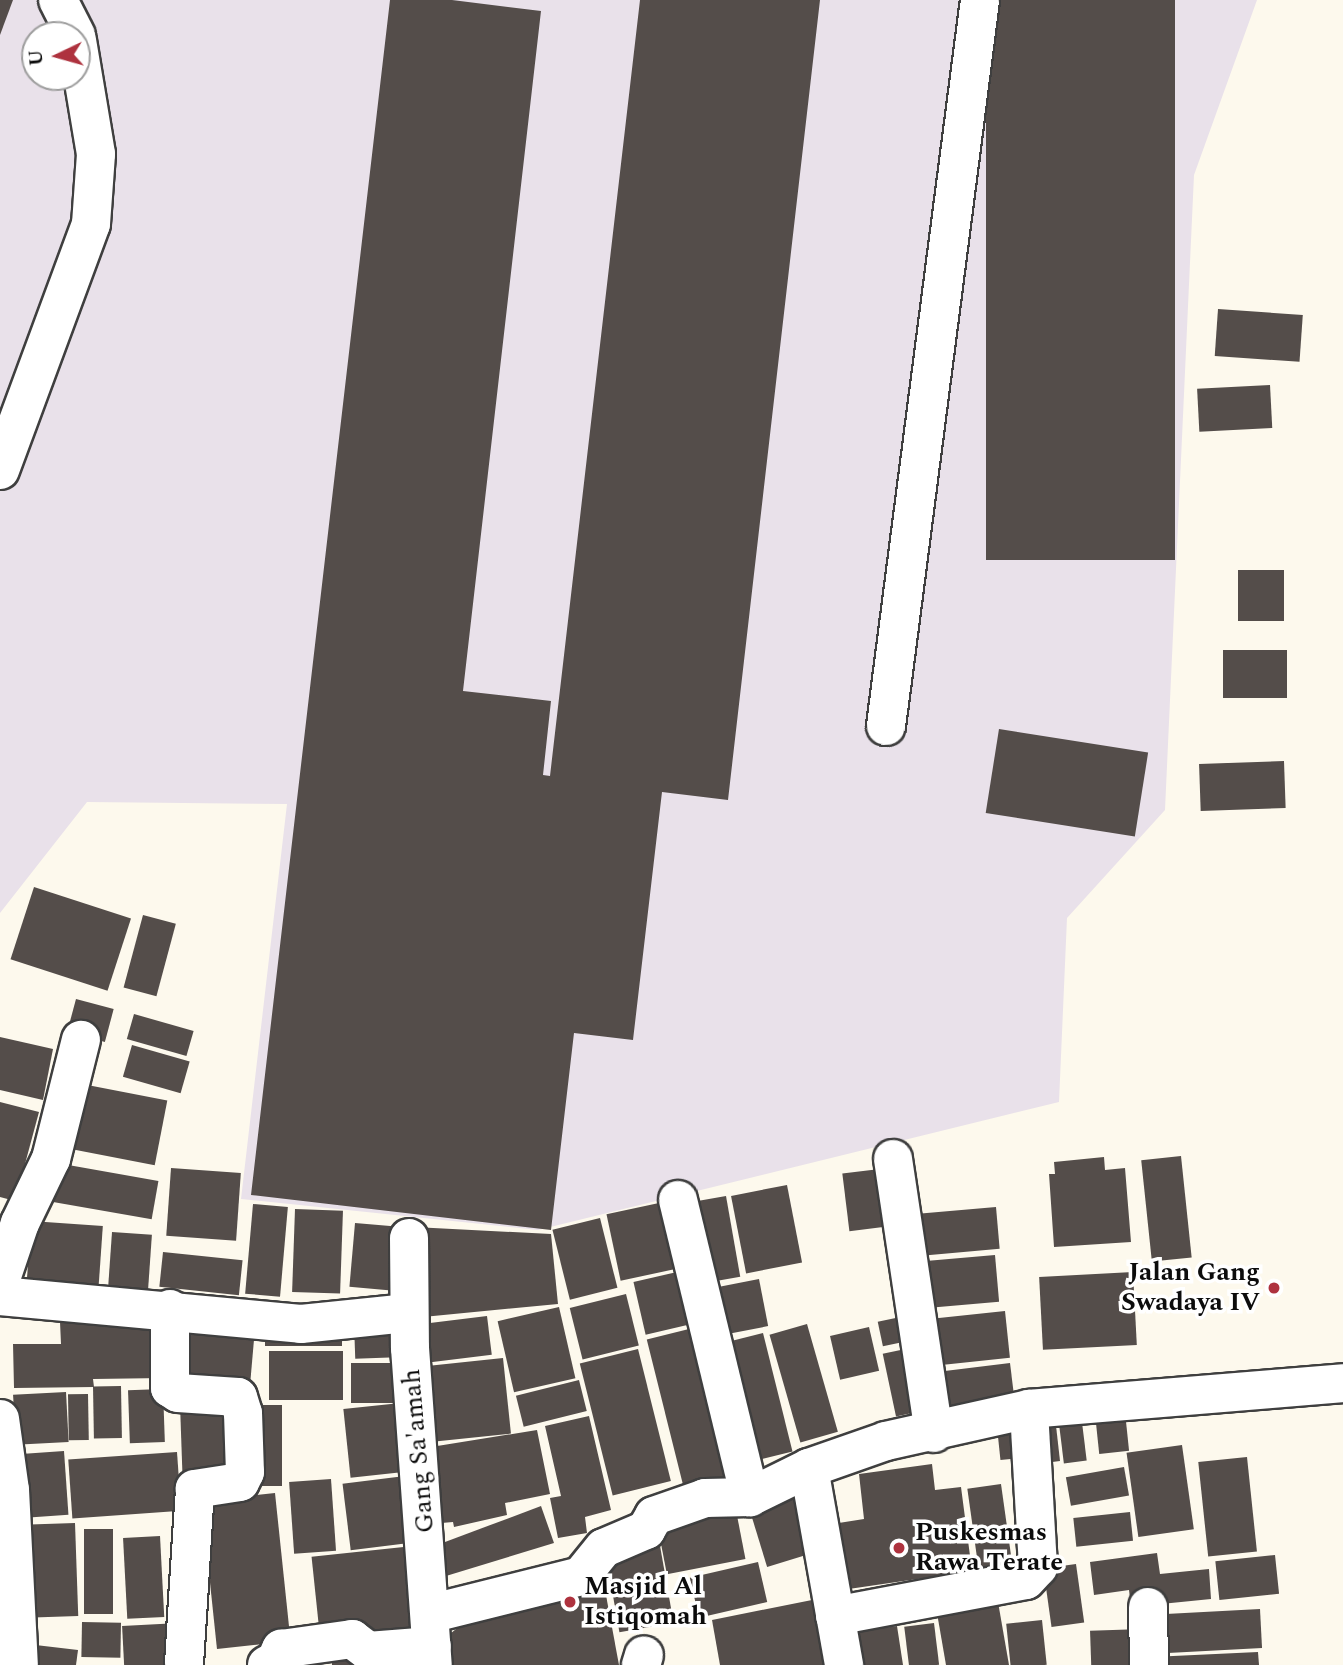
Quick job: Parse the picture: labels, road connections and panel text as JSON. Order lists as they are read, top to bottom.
{
  "streets": {
    "street": ["Gang Sa'amah"]
  },
  "places": ["Jalan Gang Swadaya IV", "Puskesmas Rawa Terate", "Masjid Al Istiqomah"],
  "north": "left"
}
